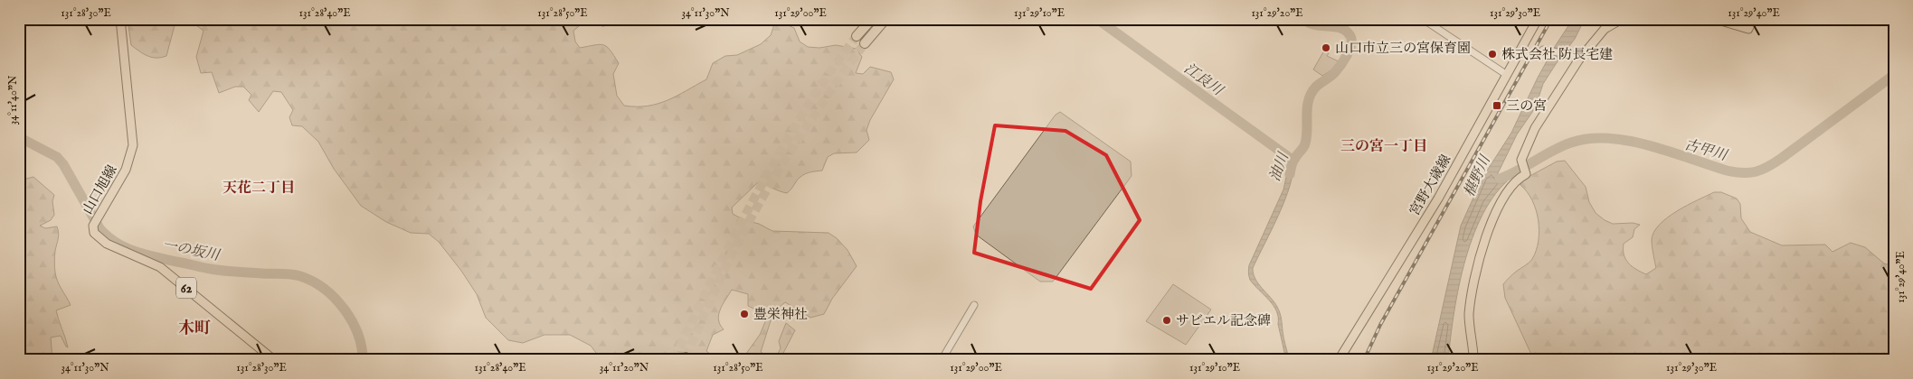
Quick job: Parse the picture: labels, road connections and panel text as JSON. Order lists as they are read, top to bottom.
{
  "streets": {
    "main road": ["宮野大歳線", "山口旭線", "62"]
  },
  "districts": ["三の宮一丁目", "天花二丁目", "木町"],
  "water": [
    "江良川",
    "古甲川",
    "油川",
    "椹野川",
    "一の坂川"
  ],
  "places": {
    "other": [
      "山口市立三の宮保育園",
      "株式会社 防長宅建",
      "豊栄神社",
      "サビエル記念碑"
    ],
    "transit": ["三の宮"]
  },
  "coordinates": [
    "131°28'30\"E",
    "131°28'40\"E",
    "131°28'50\"E",
    "34°11'30\"N",
    "131°29'00\"E",
    "131°29'10\"E",
    "131°29'20\"E",
    "131°29'30\"E",
    "131°29'40\"E",
    "34°11'40\"N",
    "34°11'20\"N"
  ]
}
